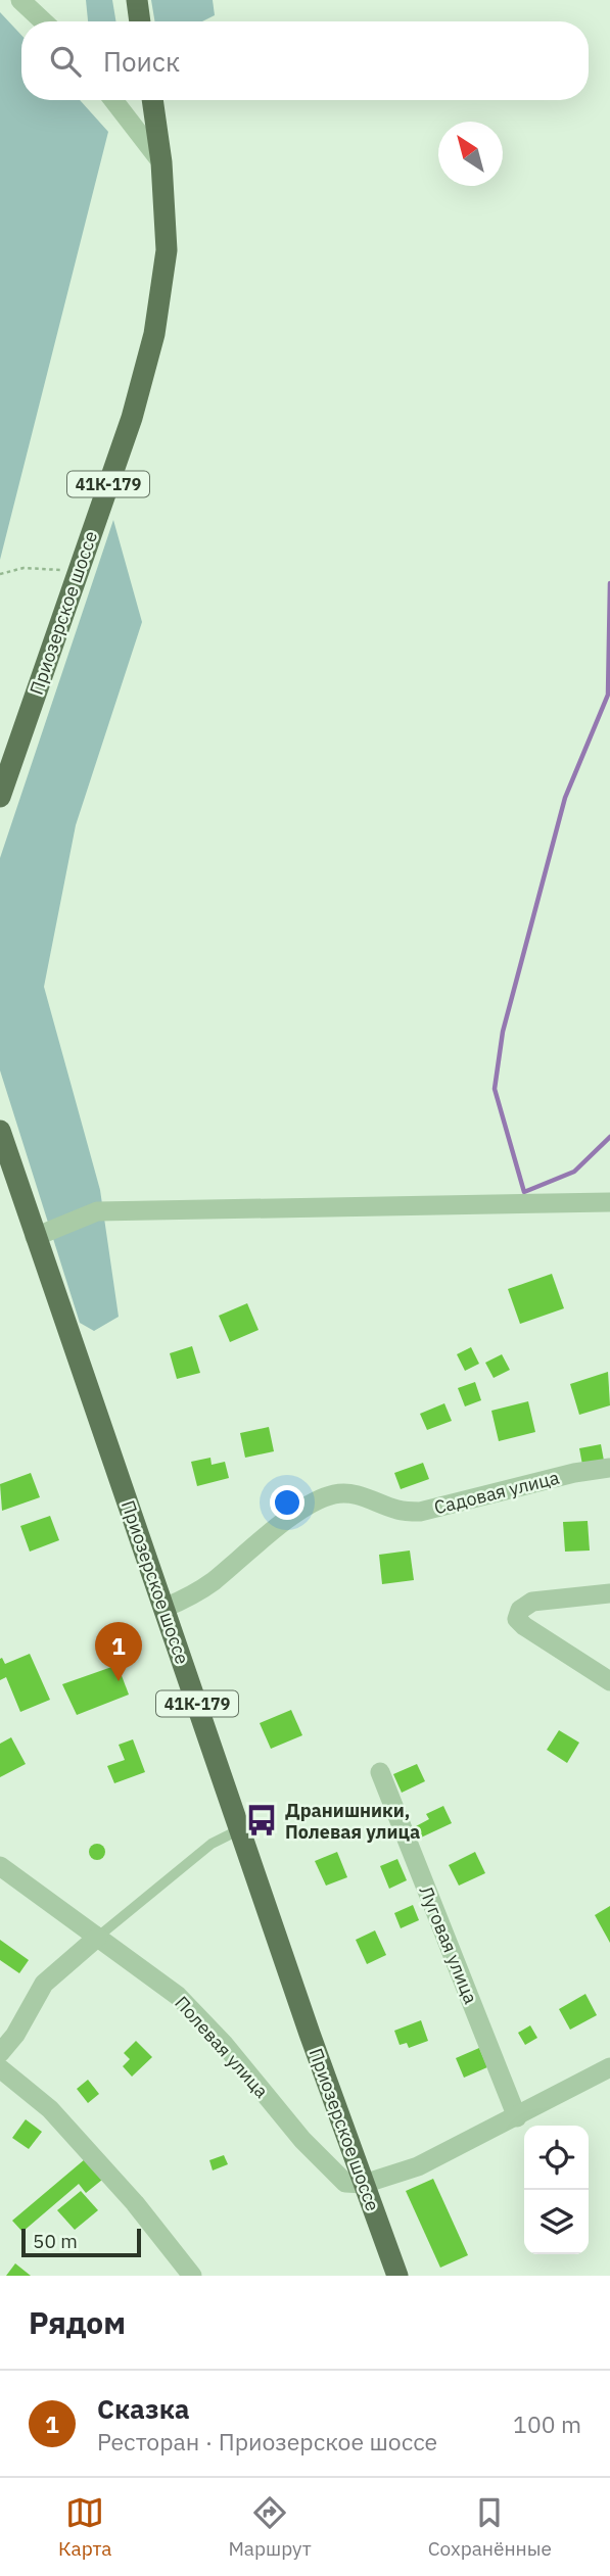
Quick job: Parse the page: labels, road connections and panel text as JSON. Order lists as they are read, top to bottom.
{
  "streets": {
    "main road": ["41К-179", "Приозерское шоссе"],
    "street": ["Садовая улица", "Луговая улица", "Полевая улица"]
  },
  "crossings": [
    ["Приозерское шоссе", "Садовая улица"],
    ["Приозерское шоссе", "Полевая улица"]
  ],
  "places": {
    "bus stop": ["Дранишники, Полевая улица"]
  },
  "scale_bar": "50 m",
  "north": "top left",
  "page": {
    "search": "Поиск",
    "pins": "1",
    "scale": "50 m",
    "heading": "Рядом",
    "list": [
      {
        "mark": "1",
        "name": "Сказка",
        "note": "Ресторан · Приозерское шоссе",
        "value": "100 m"
      }
    ],
    "nav": ["Карта", "Маршрут", "Сохранённые"]
  }
}
